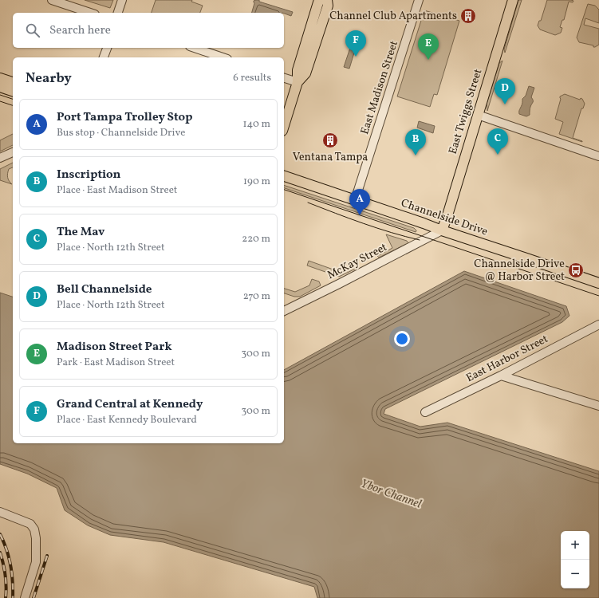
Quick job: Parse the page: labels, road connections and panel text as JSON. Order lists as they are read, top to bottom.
{
  "streets": {
    "main road": ["East Twiggs Street", "Channelside Drive"],
    "street": ["East Madison Street", "McKay Street", "East Harbor Street"]
  },
  "crossings": [
    ["East Madison Street", "Channelside Drive"],
    ["East Twiggs Street", "Channelside Drive"],
    ["East Twiggs Street", "McKay Street"],
    ["Channelside Drive", "McKay Street"]
  ],
  "water": ["Ybor Channel"],
  "places": {
    "building": ["Channel Club Apartments", "Ventana Tampa"],
    "bus stop": ["Channelside Drive @ Harbor Street"]
  },
  "page": {
    "search": "Search here",
    "pins": [
      "F",
      "E",
      "D",
      "C",
      "B",
      "A"
    ],
    "heading": ["Nearby", "6 results"],
    "list": [
      {
        "mark": "A",
        "name": "Port Tampa Trolley Stop",
        "note": "Bus stop · Channelside Drive",
        "value": "140 m"
      },
      {
        "mark": "B",
        "name": "Inscription",
        "note": "Place · East Madison Street",
        "value": "190 m"
      },
      {
        "mark": "C",
        "name": "The Mav",
        "note": "Place · North 12th Street",
        "value": "220 m"
      },
      {
        "mark": "D",
        "name": "Bell Channelside",
        "note": "Place · North 12th Street",
        "value": "270 m"
      },
      {
        "mark": "E",
        "name": "Madison Street Park",
        "note": "Park · East Madison Street",
        "value": "300 m"
      },
      {
        "mark": "F",
        "name": "Grand Central at Kennedy",
        "note": "Place · East Kennedy Boulevard",
        "value": "300 m"
      }
    ],
    "map_buttons": ["+", "−"]
  }
}
